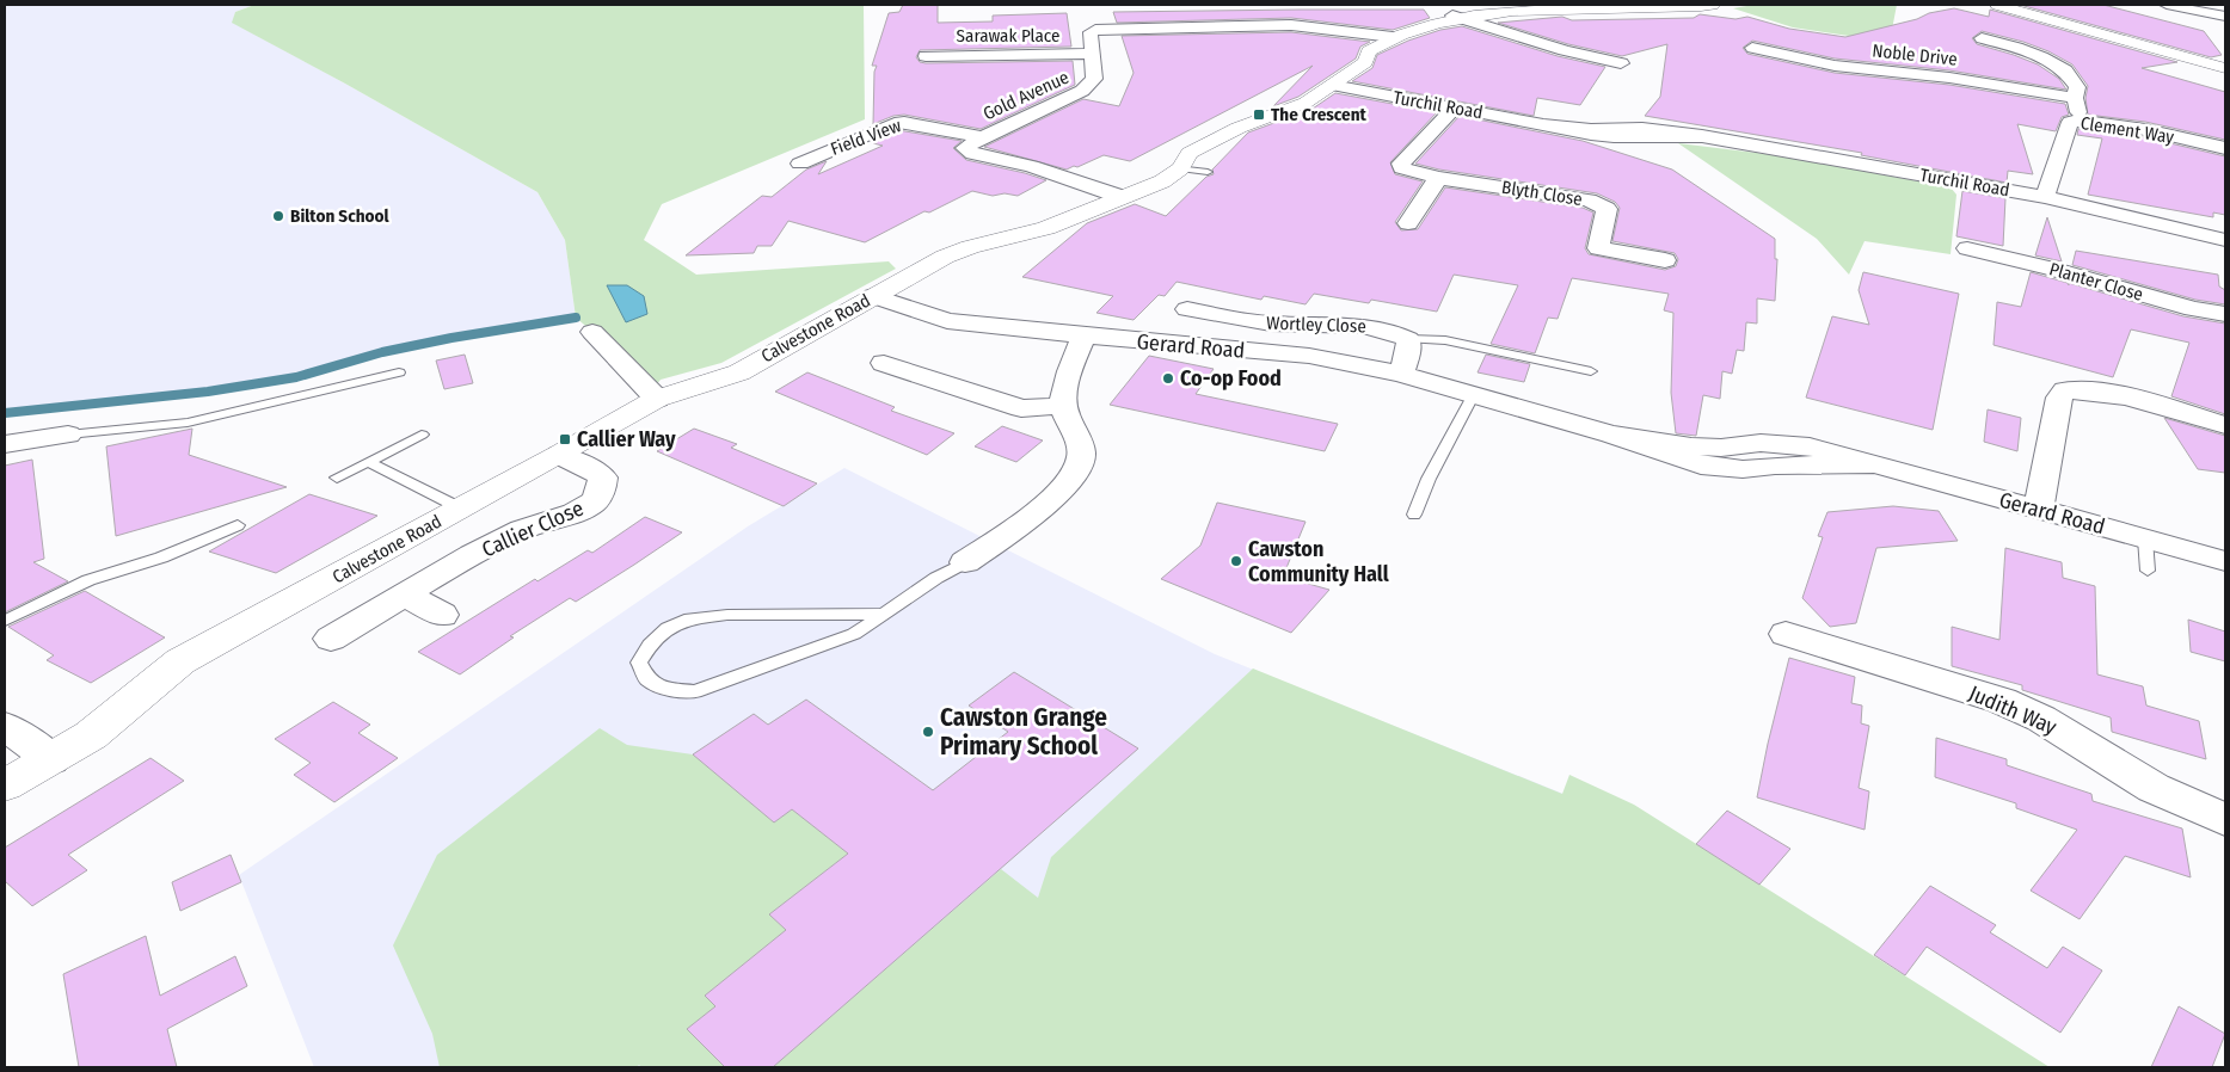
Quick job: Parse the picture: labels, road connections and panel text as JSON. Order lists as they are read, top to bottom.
{
  "streets": {
    "street": [
      "Sarawak Place",
      "Noble Drive",
      "Gold Avenue",
      "Turchil Road",
      "Clement Way",
      "Field View",
      "Blyth Close",
      "Planter Close",
      "Wortley Close",
      "Calvestone Road",
      "Gerard Road",
      "Callier Close",
      "Judith Way"
    ]
  },
  "crossings": [
    ["Sarawak Place", "Gold Avenue"],
    ["Noble Drive", "Clement Way"],
    ["Gold Avenue", "Field View"],
    ["Gold Avenue", "Calvestone Road"],
    ["Turchil Road", "Clement Way"],
    ["Turchil Road", "Blyth Close"],
    ["Turchil Road", "Calvestone Road"],
    ["Calvestone Road", "Gerard Road"],
    ["Calvestone Road", "Callier Close"]
  ],
  "places": {
    "transit": ["The Crescent", "Callier Way"],
    "other": [
      "Bilton School",
      "Co-op Food",
      "Cawston Community Hall",
      "Cawston Grange Primary School"
    ]
  }
}
